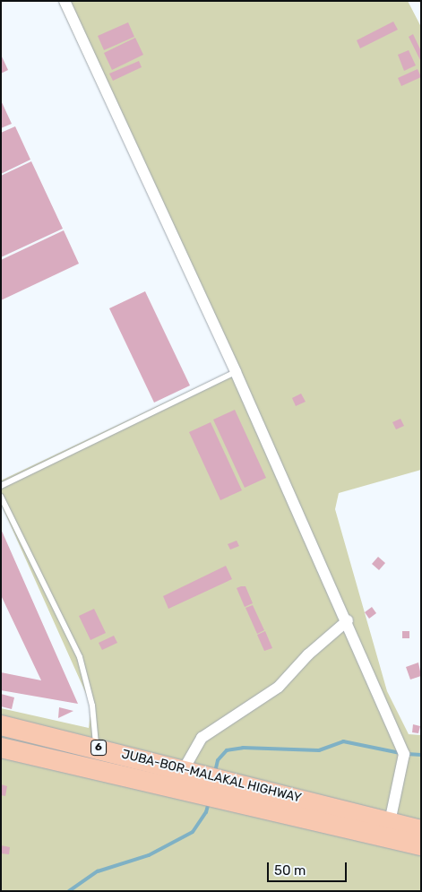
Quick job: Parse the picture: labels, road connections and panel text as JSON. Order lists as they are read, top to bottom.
{
  "streets": {
    "highway": ["6", "JUBA-BOR-MALAKAL HIGHWAY"]
  },
  "scale_bar": "50 m"
}
